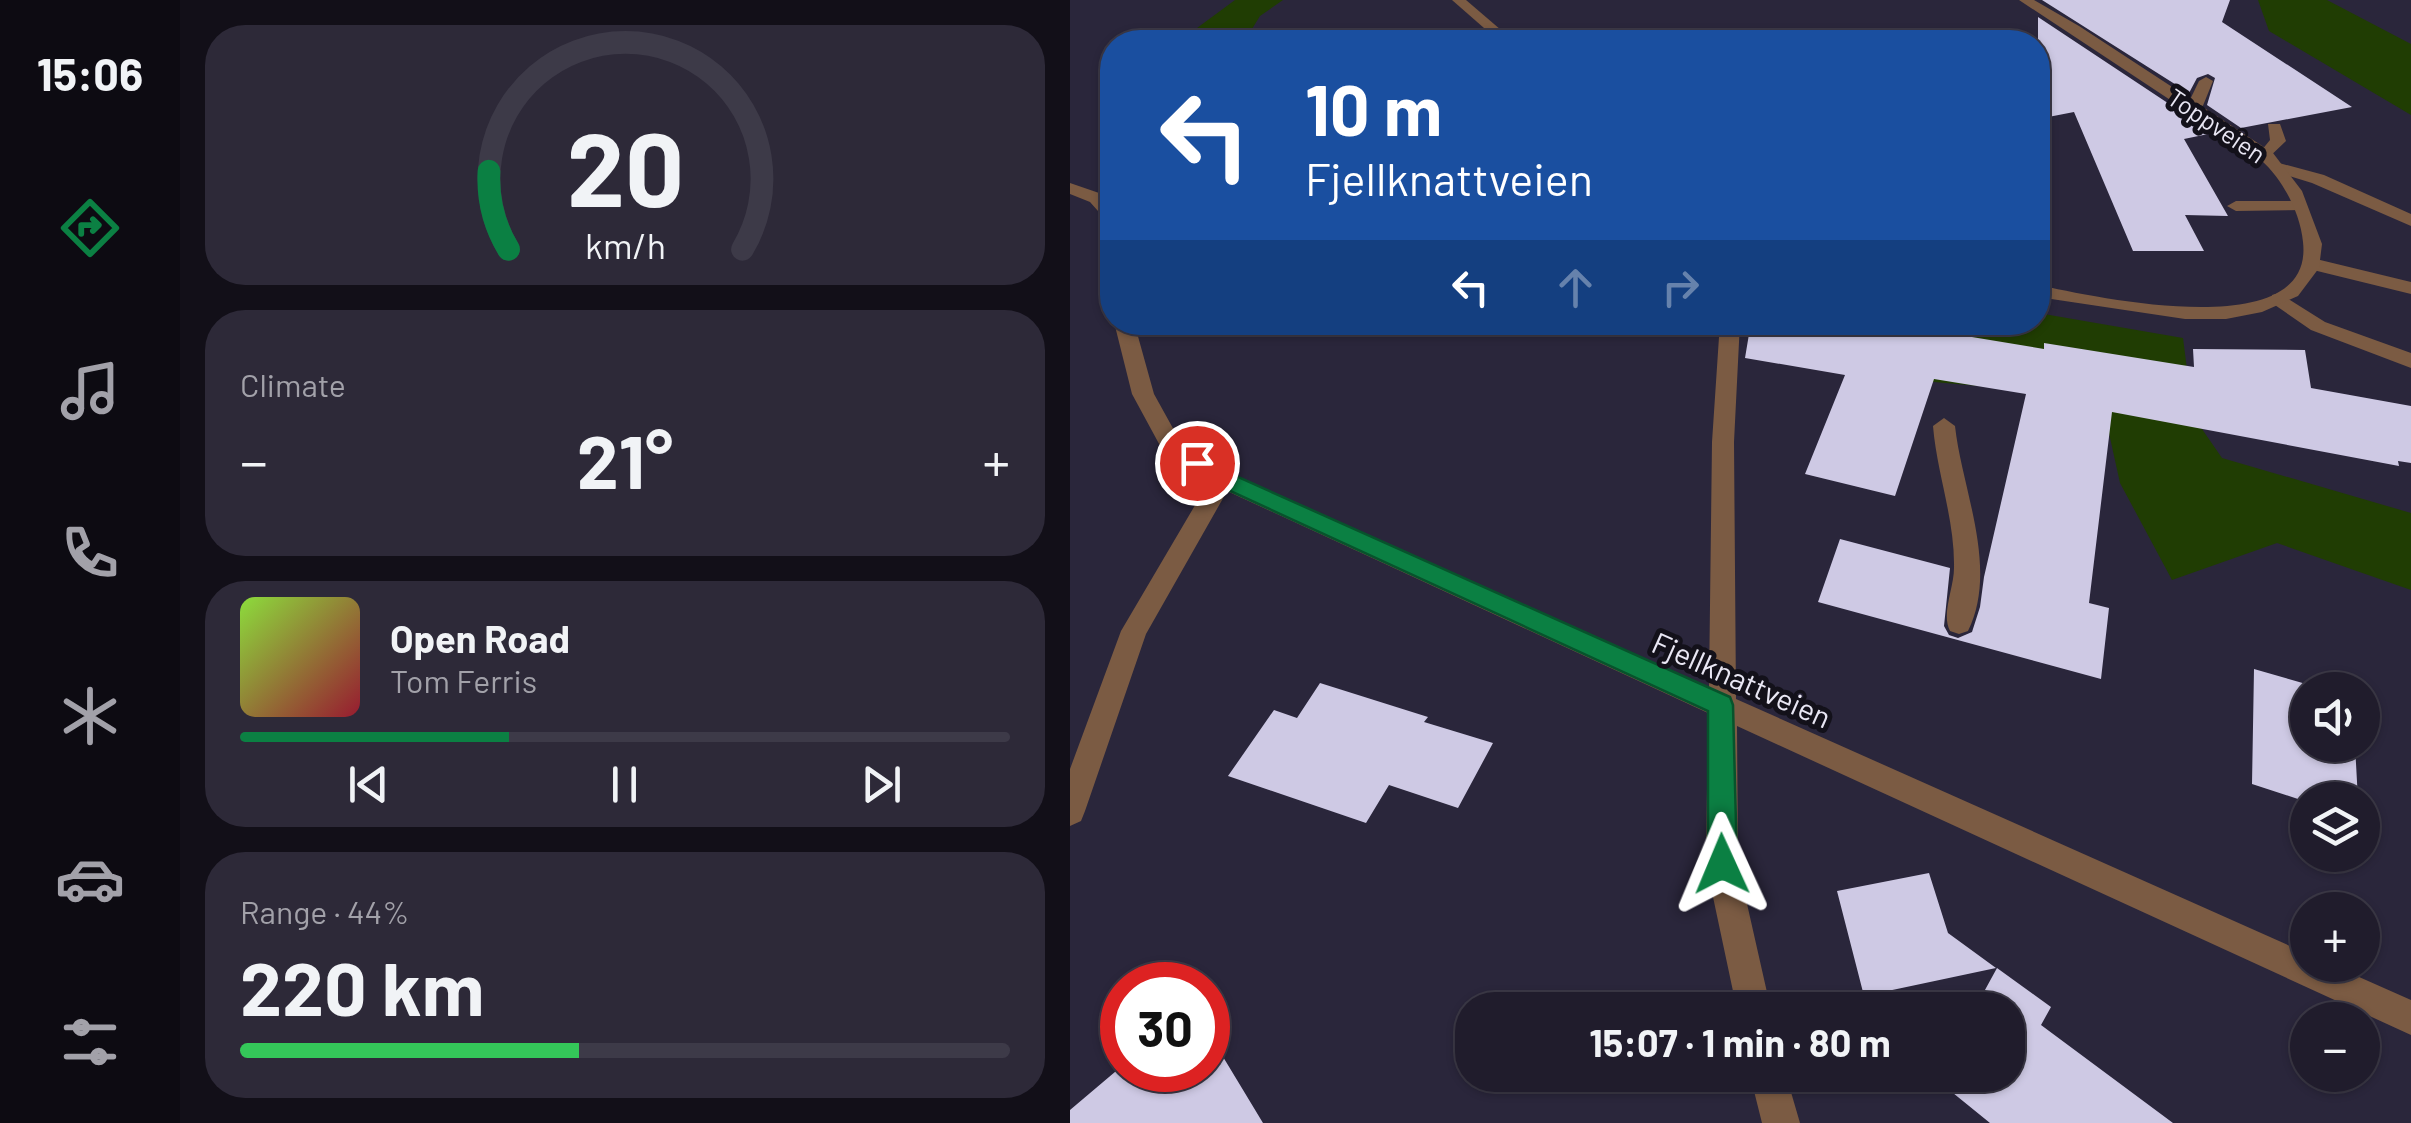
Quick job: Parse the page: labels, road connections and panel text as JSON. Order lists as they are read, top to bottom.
{
  "streets": {
    "street": ["Toppveien", "Fjellknattveien"]
  },
  "page": {
    "tabs": "15:06",
    "turn": ["10 m", "Fjellknattveien"],
    "tile": [
      "Climate",
      ["Range · 44%", "220 km"]
    ],
    "heat": ["−", "21°", "+"],
    "song": ["Open Road", "Tom Ferris"],
    "map_buttons": ["+", "−"],
    "limit": "30",
    "trip": "15:07 · 1 min · 80 m",
    "gauge": ["20", "km/h"]
  }
}
